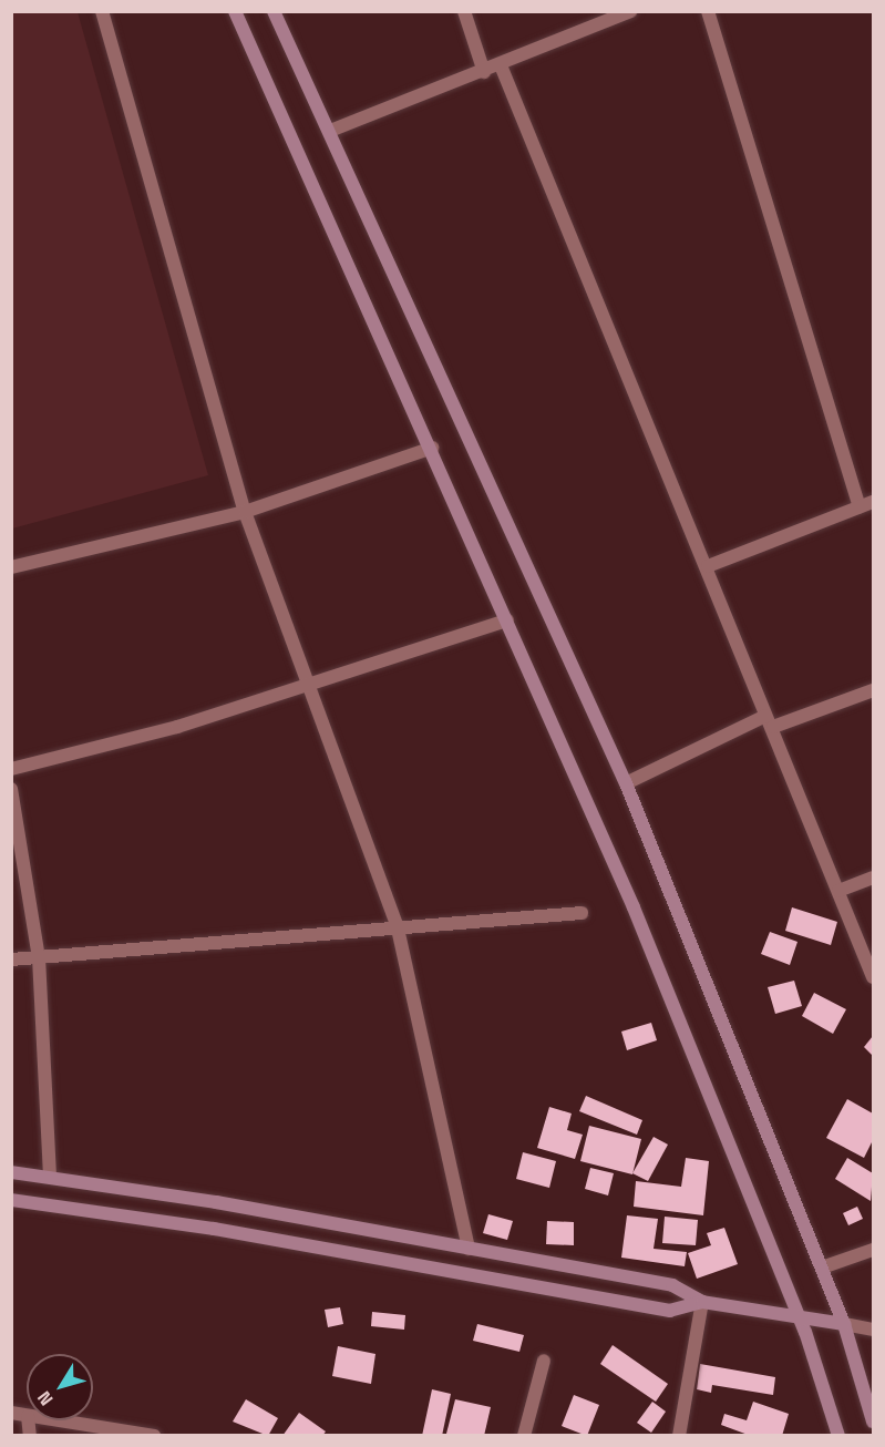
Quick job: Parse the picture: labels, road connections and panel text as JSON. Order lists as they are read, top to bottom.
{
  "north": "bottom left"
}
